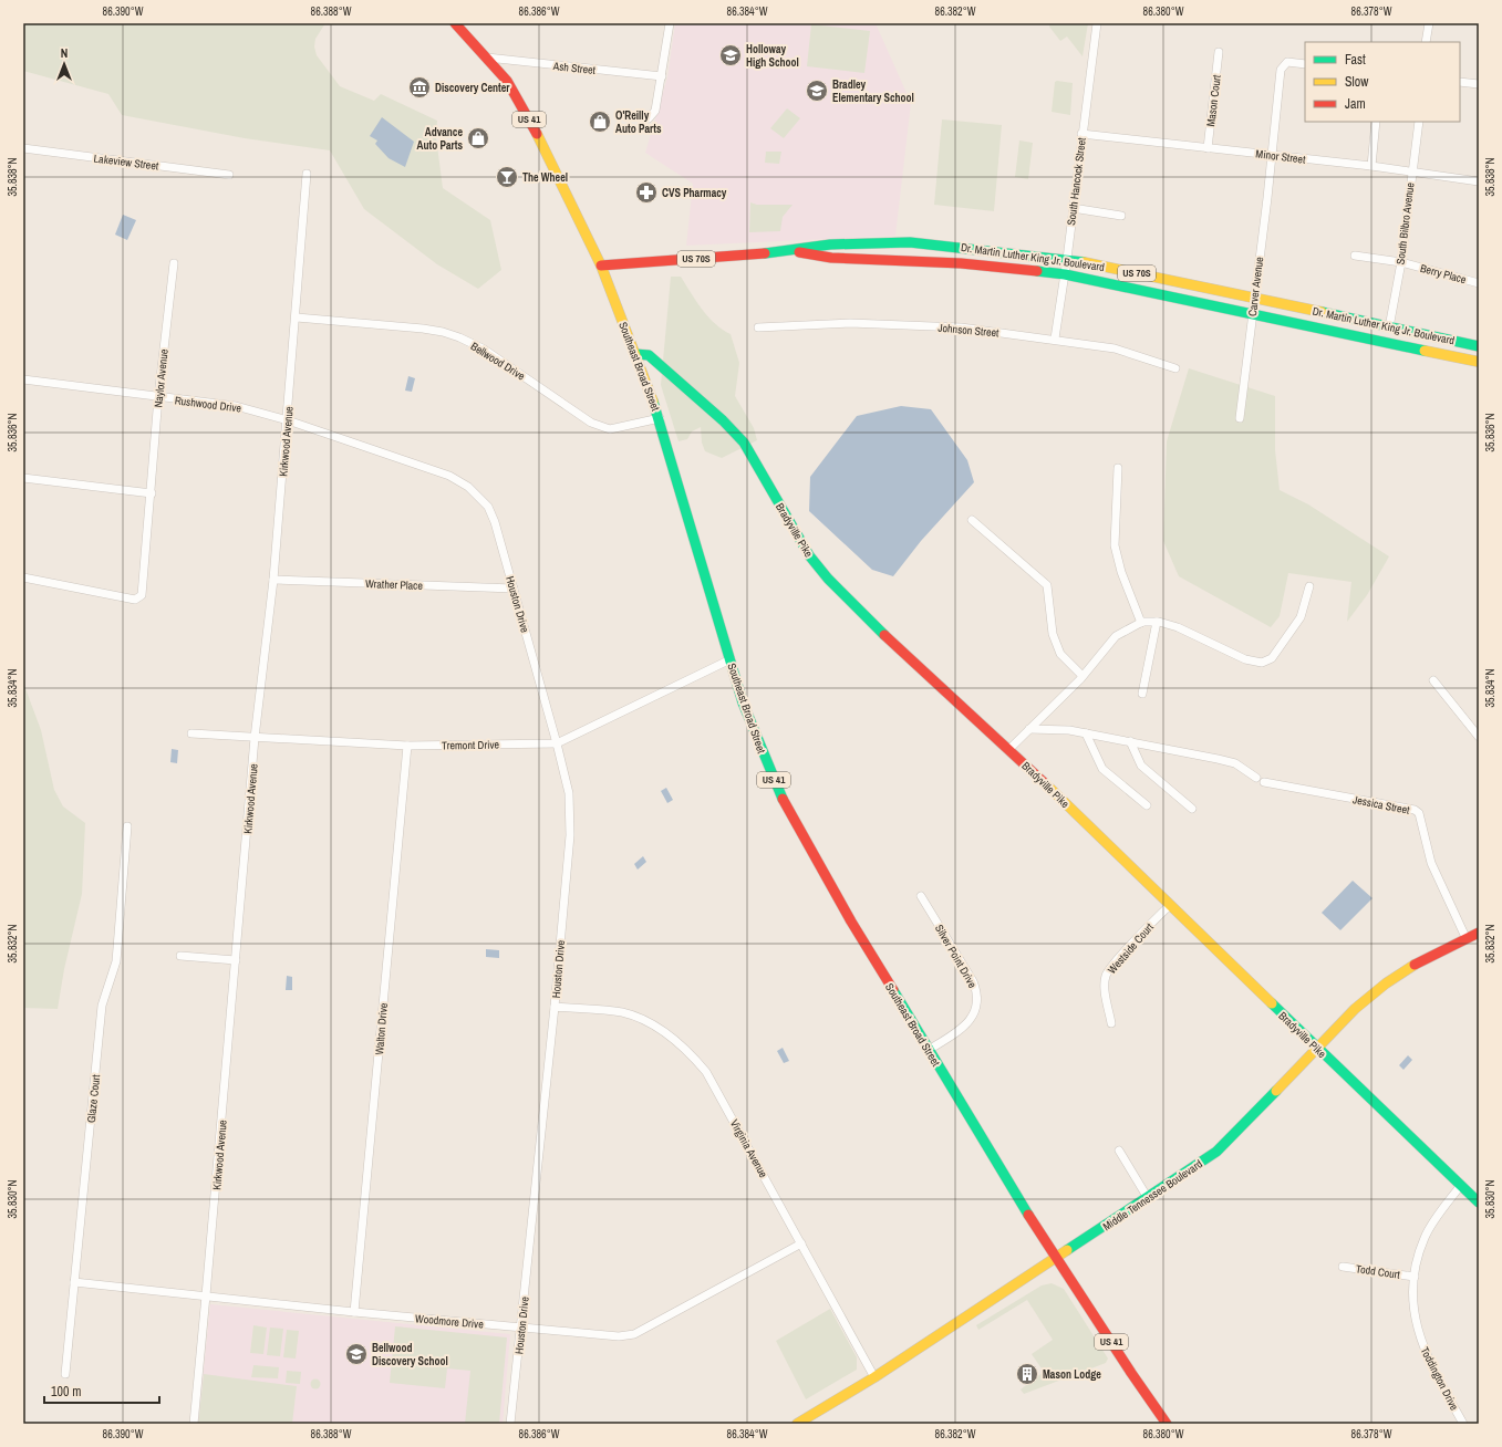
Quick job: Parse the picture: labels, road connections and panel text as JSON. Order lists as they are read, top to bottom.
{
  "streets": {
    "main road": [
      "US 41",
      "Dr. Martin Luther King Jr. Boulevard",
      "US 70S",
      "Southeast Broad Street",
      "Bradyville Pike",
      "Middle Tennessee Boulevard"
    ],
    "street": [
      "Ash Street",
      "Mason Court",
      "Minor Street",
      "Lakeview Street",
      "South Hancock Street",
      "South Bilbro Avenue",
      "Berry Place",
      "Carver Avenue",
      "Johnson Street",
      "Bellwood Drive",
      "Naylor Avenue",
      "Rushwood Drive",
      "Kirkwood Avenue",
      "Wrather Place",
      "Houston Drive",
      "Tremont Drive",
      "Jessica Street",
      "Westside Court",
      "Silver Point Drive",
      "Walton Drive",
      "Glaze Court",
      "Virginia Avenue",
      "Todd Court",
      "Woodmore Drive",
      "Toddington Drive"
    ]
  },
  "crossings": [
    ["Ash Street", "Southeast Broad Street"],
    ["Mason Court", "Minor Street"],
    ["Minor Street", "South Hancock Street"],
    ["Minor Street", "South Bilbro Avenue"],
    ["Minor Street", "Carver Avenue"],
    ["South Hancock Street", "Dr. Martin Luther King Jr. Boulevard"],
    ["South Hancock Street", "Johnson Street"],
    ["South Bilbro Avenue", "Dr. Martin Luther King Jr. Boulevard"],
    ["South Bilbro Avenue", "Berry Place"],
    ["Dr. Martin Luther King Jr. Boulevard", "Carver Avenue"],
    ["Dr. Martin Luther King Jr. Boulevard", "Southeast Broad Street"],
    ["Bellwood Drive", "Southeast Broad Street"],
    ["Bellwood Drive", "Kirkwood Avenue"],
    ["Southeast Broad Street", "Bradyville Pike"],
    ["Southeast Broad Street", "Tremont Drive"],
    ["Southeast Broad Street", "Silver Point Drive"],
    ["Southeast Broad Street", "Middle Tennessee Boulevard"],
    ["Naylor Avenue", "Rushwood Drive"],
    ["Rushwood Drive", "Kirkwood Avenue"],
    ["Rushwood Drive", "Houston Drive"],
    ["Kirkwood Avenue", "Wrather Place"],
    ["Kirkwood Avenue", "Tremont Drive"],
    ["Kirkwood Avenue", "Woodmore Drive"],
    ["Bradyville Pike", "Westside Court"],
    ["Bradyville Pike", "Middle Tennessee Boulevard"],
    ["Bradyville Pike", "Toddington Drive"],
    ["Wrather Place", "Houston Drive"],
    ["Houston Drive", "Tremont Drive"],
    ["Houston Drive", "Virginia Avenue"],
    ["Houston Drive", "Woodmore Drive"],
    ["Tremont Drive", "Walton Drive"],
    ["Jessica Street", "Middle Tennessee Boulevard"],
    ["Walton Drive", "Woodmore Drive"],
    ["Glaze Court", "Woodmore Drive"],
    ["Virginia Avenue", "Middle Tennessee Boulevard"],
    ["Virginia Avenue", "Woodmore Drive"],
    ["Todd Court", "Toddington Drive"]
  ],
  "places": {
    "school or university": ["Holloway High School", "Bradley Elementary School", "Bellwood Discovery School"],
    "museum": ["Discovery Center"],
    "shop": ["O'Reilly Auto Parts", "Advance Auto Parts"],
    "bar": ["The Wheel"],
    "pharmacy": ["CVS Pharmacy"],
    "building": ["Mason Lodge"]
  },
  "legend": ["Fast", "Slow", "Jam"],
  "scale_bar": "100 m",
  "north": "top",
  "coordinates": [
    "86.390°W",
    "86.388°W",
    "86.386°W",
    "86.384°W",
    "86.382°W",
    "86.380°W",
    "86.378°W",
    "35.838°N",
    "35.836°N",
    "35.834°N",
    "35.832°N",
    "35.830°N"
  ]
}
